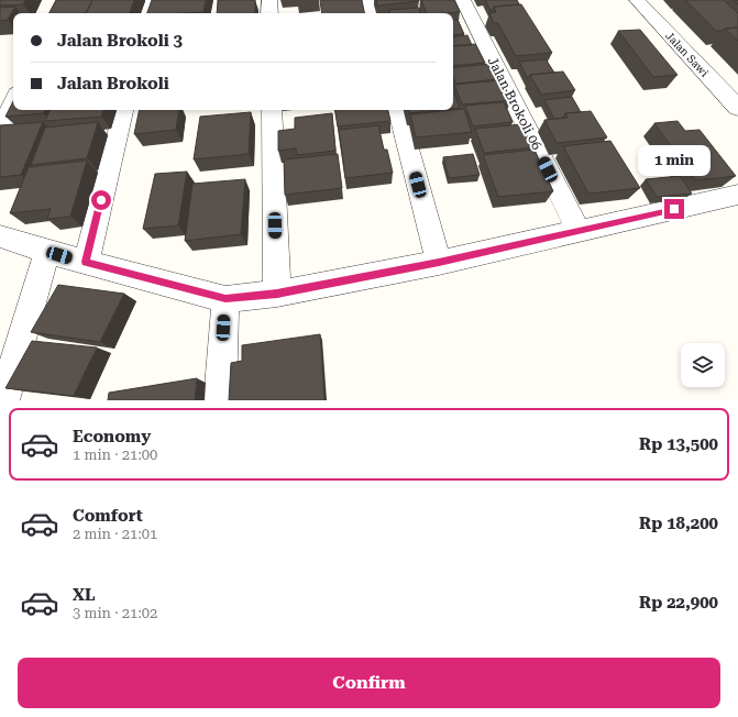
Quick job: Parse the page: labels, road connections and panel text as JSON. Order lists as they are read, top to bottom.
{
  "streets": {
    "street": ["Jalan Sawi", "Jalan Brokoli 06"]
  },
  "page": {
    "banner": ["Jalan Brokoli 3", "Jalan Brokoli"],
    "bubble": "1 min",
    "list": [
      {
        "name": "Economy",
        "note": "1 min · 21:00",
        "value": "Rp 13,500"
      },
      {
        "name": "Comfort",
        "note": "2 min · 21:01",
        "value": "Rp 18,200"
      },
      {
        "name": "XL",
        "note": "3 min · 21:02",
        "value": "Rp 22,900"
      }
    ],
    "buttons": "Confirm"
  }
}
